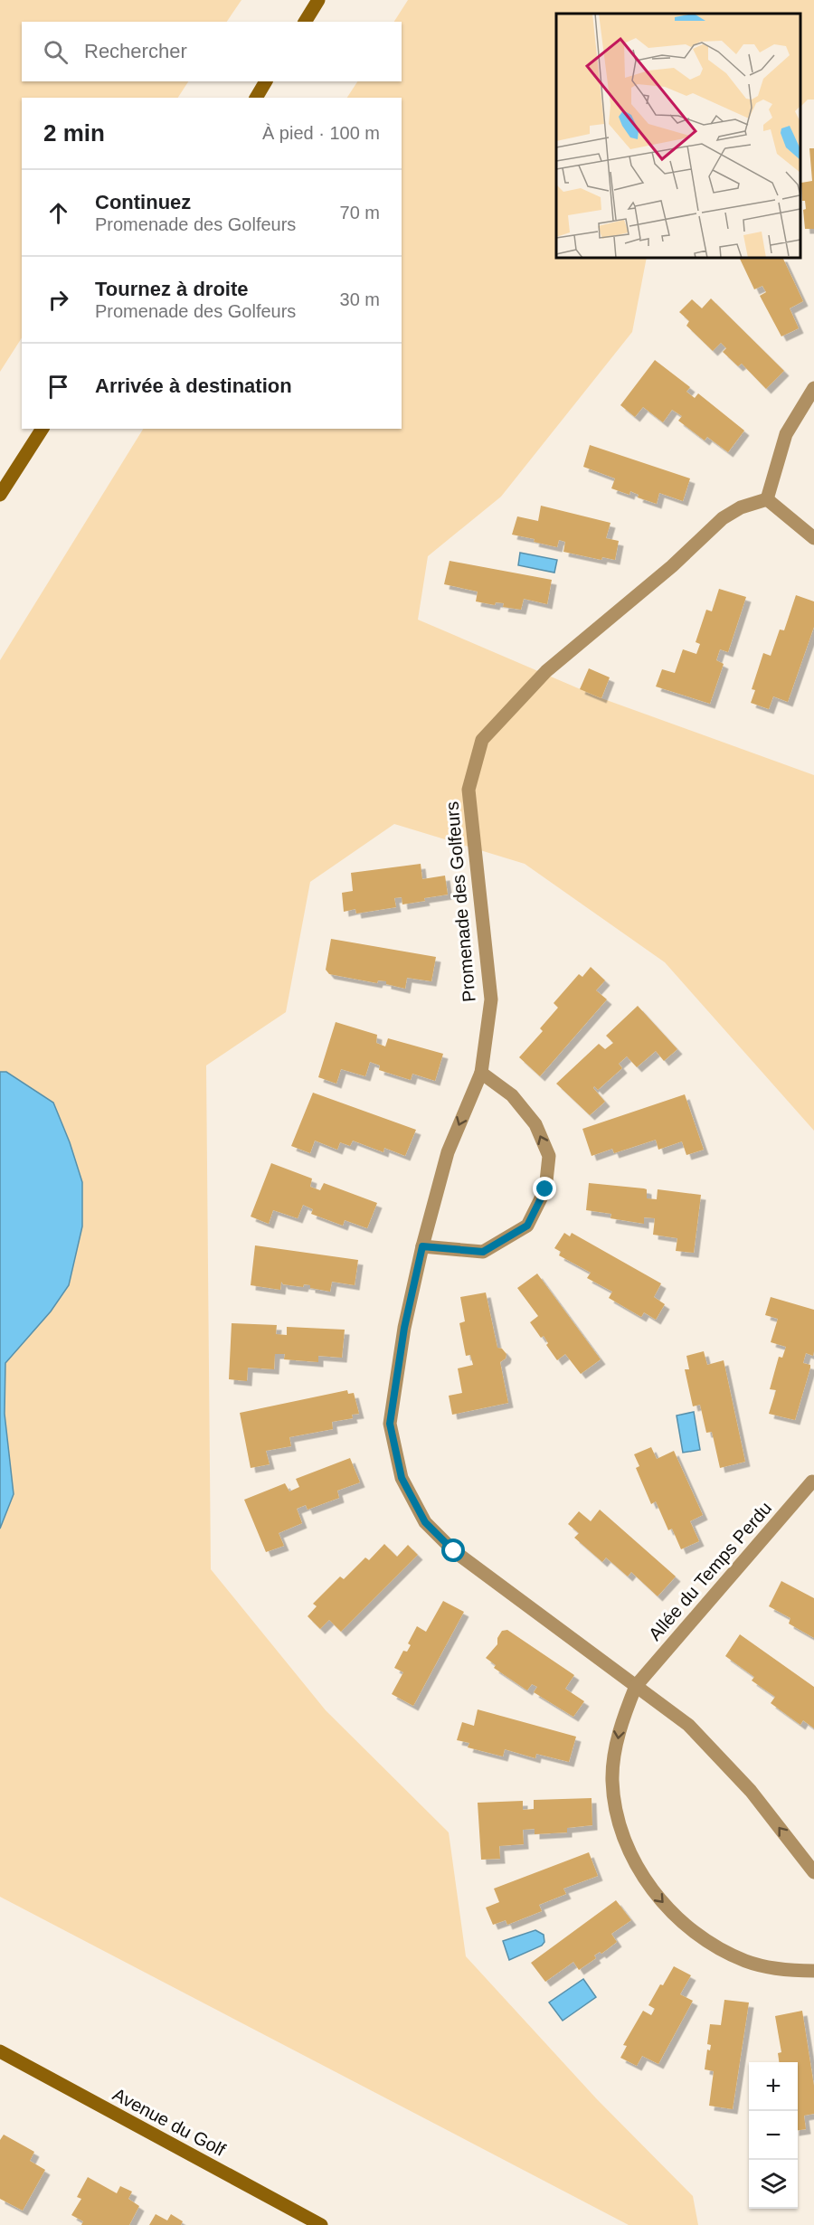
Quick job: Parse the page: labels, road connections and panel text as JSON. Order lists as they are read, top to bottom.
{
  "streets": {
    "street": ["Promenade des Golfeurs", "Allée du Temps Perdu", "Avenue du Golf"]
  },
  "page": {
    "search": "Rechercher",
    "heading": ["2 min", "À pied · 100 m"],
    "list": [
      ["Continuez", "Promenade des Golfeurs", "70 m"],
      ["Tournez à droite", "Promenade des Golfeurs", "30 m"],
      "Arrivée à destination"
    ],
    "map_buttons": ["+", "−"]
  }
}
